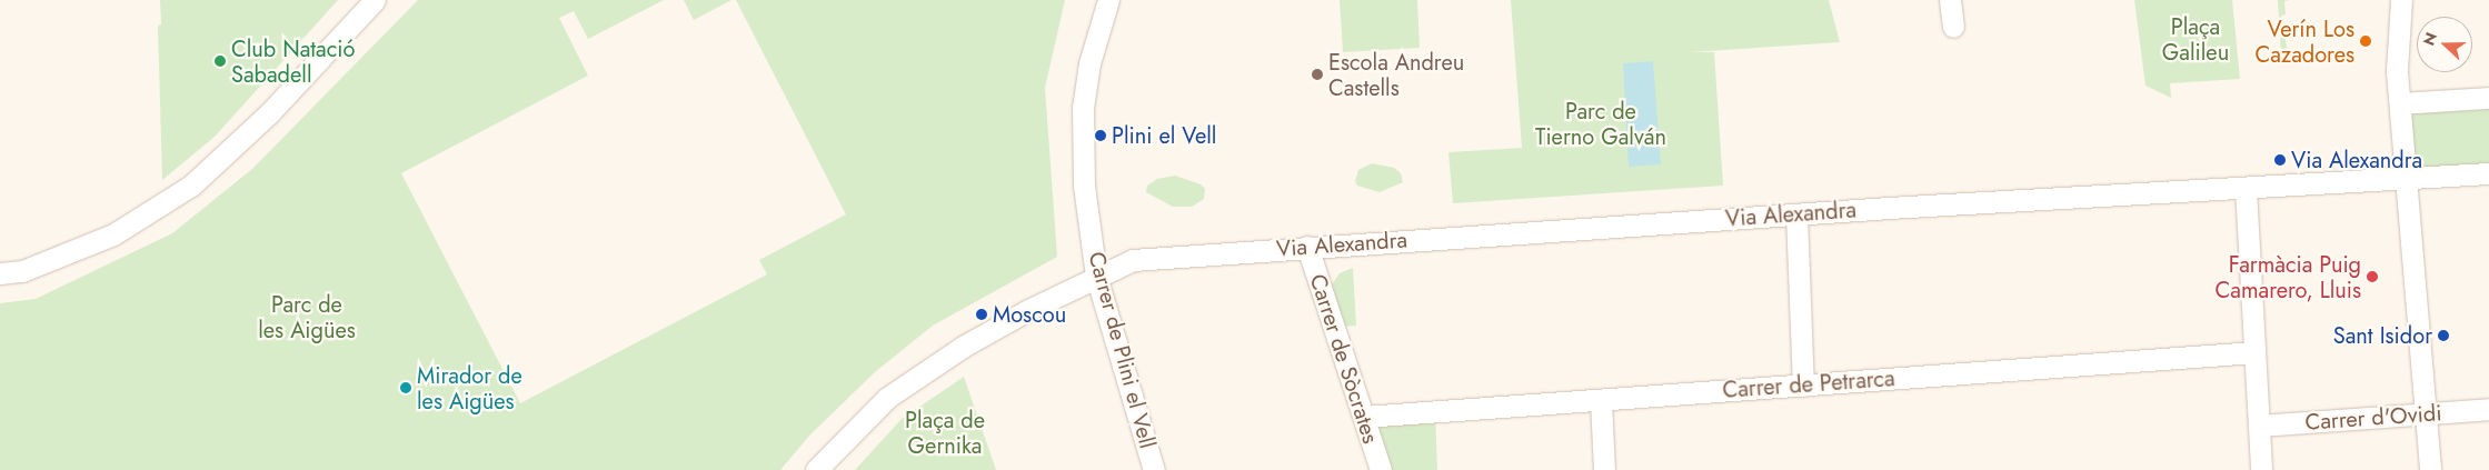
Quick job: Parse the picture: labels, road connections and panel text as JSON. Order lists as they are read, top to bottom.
{
  "streets": {
    "street": [
      "Via Alexandra",
      "Carrer de Plini el Vell",
      "Carrer de Sòcrates",
      "Carrer de Petrarca",
      "Carrer d'Ovidi"
    ]
  },
  "crossings": [
    ["Via Alexandra", "Carrer de Plini el Vell"],
    ["Via Alexandra", "Carrer de Sòcrates"],
    ["Carrer de Sòcrates", "Carrer de Petrarca"]
  ],
  "parks": [
    "Plaça Galileu",
    "Parc de Tierno Galván",
    "Parc de les Aigües",
    "Plaça de Gernika"
  ],
  "places": [
    "Verín Los Cazadores",
    "Club Natació Sabadell",
    "Escola Andreu Castells",
    "Plini el Vell",
    "Via Alexandra",
    "Farmàcia Puig Camarero, Lluis",
    "Moscou",
    "Sant Isidor",
    "Mirador de les Aigües"
  ],
  "north": "left"
}
